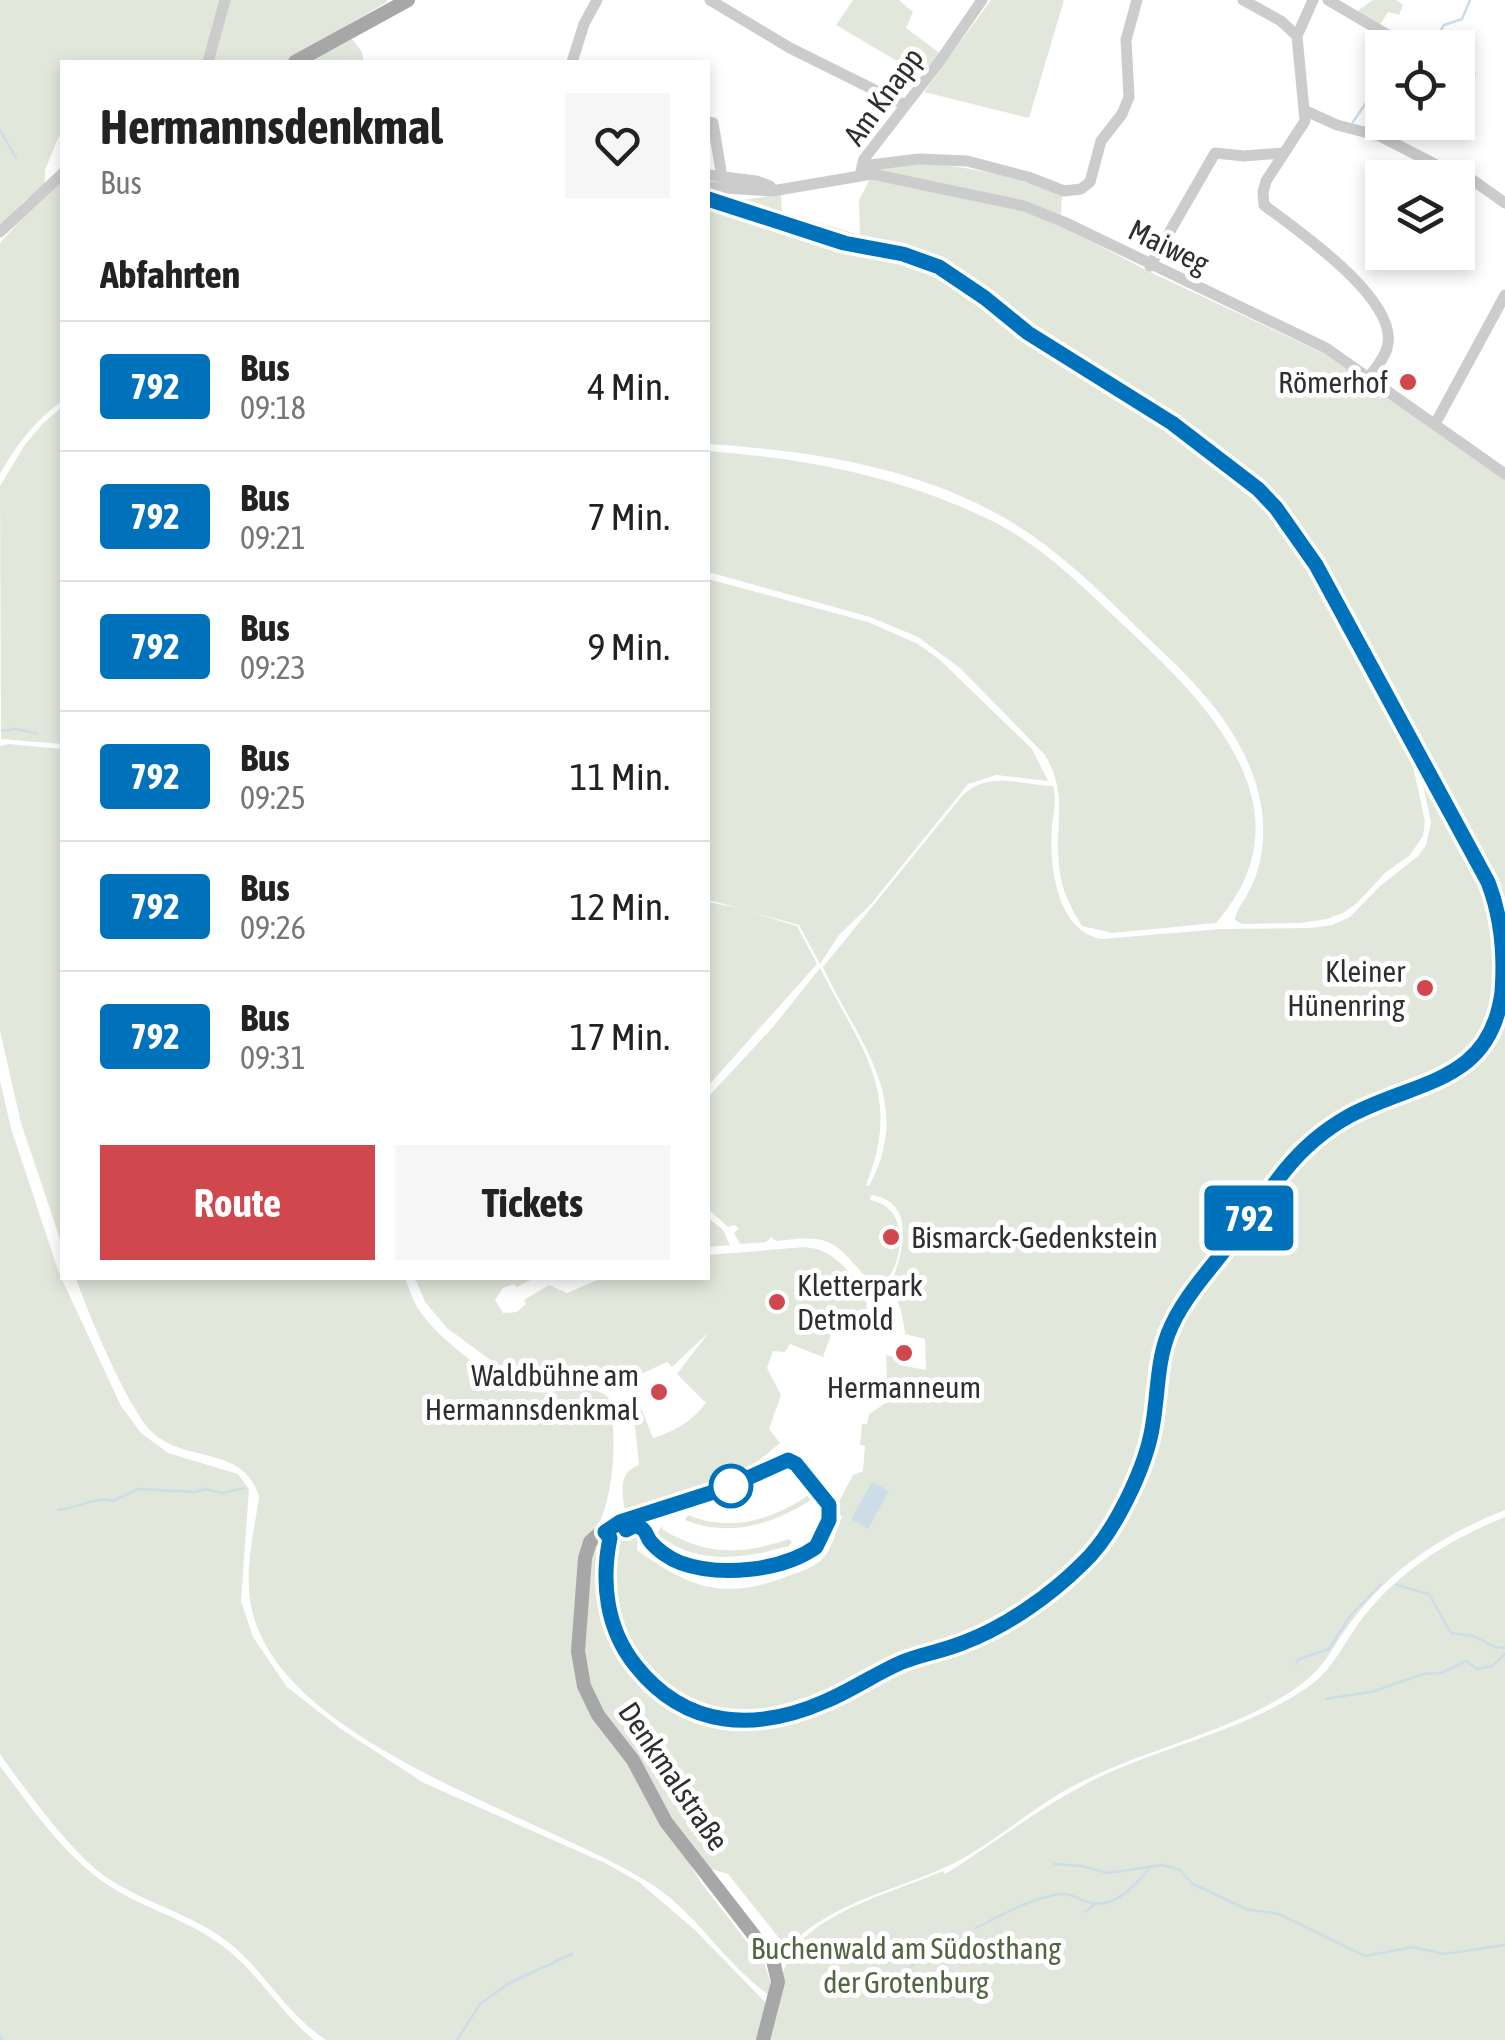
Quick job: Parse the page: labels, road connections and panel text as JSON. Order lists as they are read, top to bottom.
{
  "streets": {
    "main road": ["Denkmalstraße"],
    "street": ["Am Knapp", "Maiweg"]
  },
  "crossings": [
    ["Am Knapp", "Maiweg"]
  ],
  "parks": ["Buchenwald am Südosthang der Grotenburg"],
  "places": [
    "Römerhof",
    "Kleiner Hünenring",
    "Bismarck-Gedenkstein",
    "Kletterpark Detmold",
    "Hermanneum",
    "Waldbühne am Hermannsdenkmal"
  ],
  "lines": ["bus line 792"],
  "page": {
    "on_map": "792",
    "heading": [
      ["Hermannsdenkmal", "Bus"],
      "Abfahrten"
    ],
    "list": [
      {
        "mark": "792",
        "name": "Bus",
        "note": "09:18",
        "value": "4 Min."
      },
      {
        "mark": "792",
        "name": "Bus",
        "note": "09:21",
        "value": "7 Min."
      },
      {
        "mark": "792",
        "name": "Bus",
        "note": "09:23",
        "value": "9 Min."
      },
      {
        "mark": "792",
        "name": "Bus",
        "note": "09:25",
        "value": "11 Min."
      },
      {
        "mark": "792",
        "name": "Bus",
        "note": "09:26",
        "value": "12 Min."
      },
      {
        "mark": "792",
        "name": "Bus",
        "note": "09:31",
        "value": "17 Min."
      }
    ],
    "buttons": ["Route", "Tickets"]
  }
}
